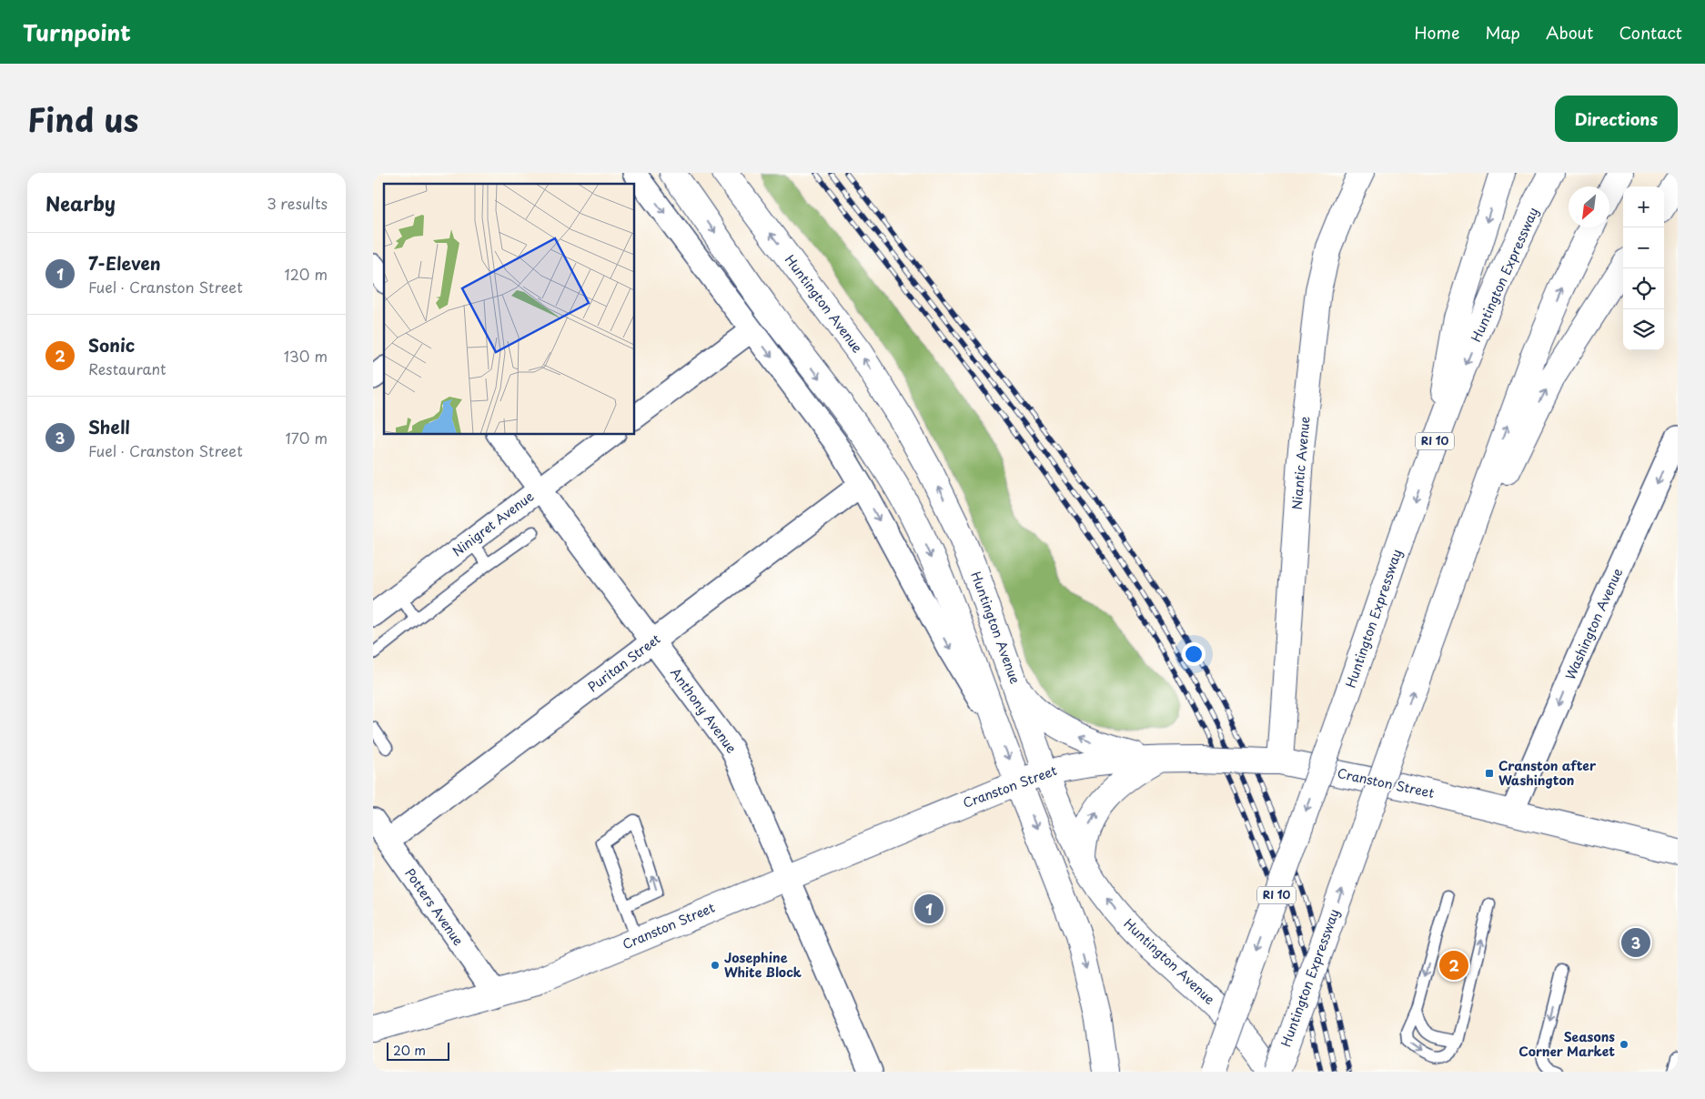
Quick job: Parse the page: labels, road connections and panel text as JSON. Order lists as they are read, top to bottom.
{
  "streets": {
    "main road": [
      "Huntington Expressway",
      "Huntington Avenue",
      "RI 10",
      "Niantic Avenue",
      "Cranston Street"
    ],
    "street": [
      "Ninigret Avenue",
      "Washington Avenue",
      "Puritan Street",
      "Anthony Avenue",
      "Potters Avenue"
    ]
  },
  "crossings": [
    ["Huntington Avenue", "Cranston Street"],
    ["Niantic Avenue", "Cranston Street"],
    ["Ninigret Avenue", "Anthony Avenue"],
    ["Washington Avenue", "Cranston Street"],
    ["Puritan Street", "Anthony Avenue"],
    ["Puritan Street", "Potters Avenue"],
    ["Anthony Avenue", "Cranston Street"],
    ["Cranston Street", "Potters Avenue"]
  ],
  "one_way": ["Washington Avenue"],
  "places": {
    "transit": ["Cranston after Washington"],
    "other": ["Josephine White Block", "Seasons Corner Market"]
  },
  "scale_bar": "20 m",
  "north": "bottom left",
  "page": {
    "header": "Turnpoint",
    "nav": [
      "Home",
      "Map",
      "About",
      "Contact"
    ],
    "title": "Find us",
    "buttons": "Directions",
    "heading": ["Nearby", "3 results"],
    "map_buttons": ["+", "−"],
    "list": [
      {
        "mark": "1",
        "name": "7-Eleven",
        "note": "Fuel · Cranston Street",
        "value": "120 m"
      },
      {
        "mark": "2",
        "name": "Sonic",
        "note": "Restaurant",
        "value": "130 m"
      },
      {
        "mark": "3",
        "name": "Shell",
        "note": "Fuel · Cranston Street",
        "value": "170 m"
      }
    ],
    "pins": ["1", "3", "2"],
    "scale": "20 m"
  }
}
